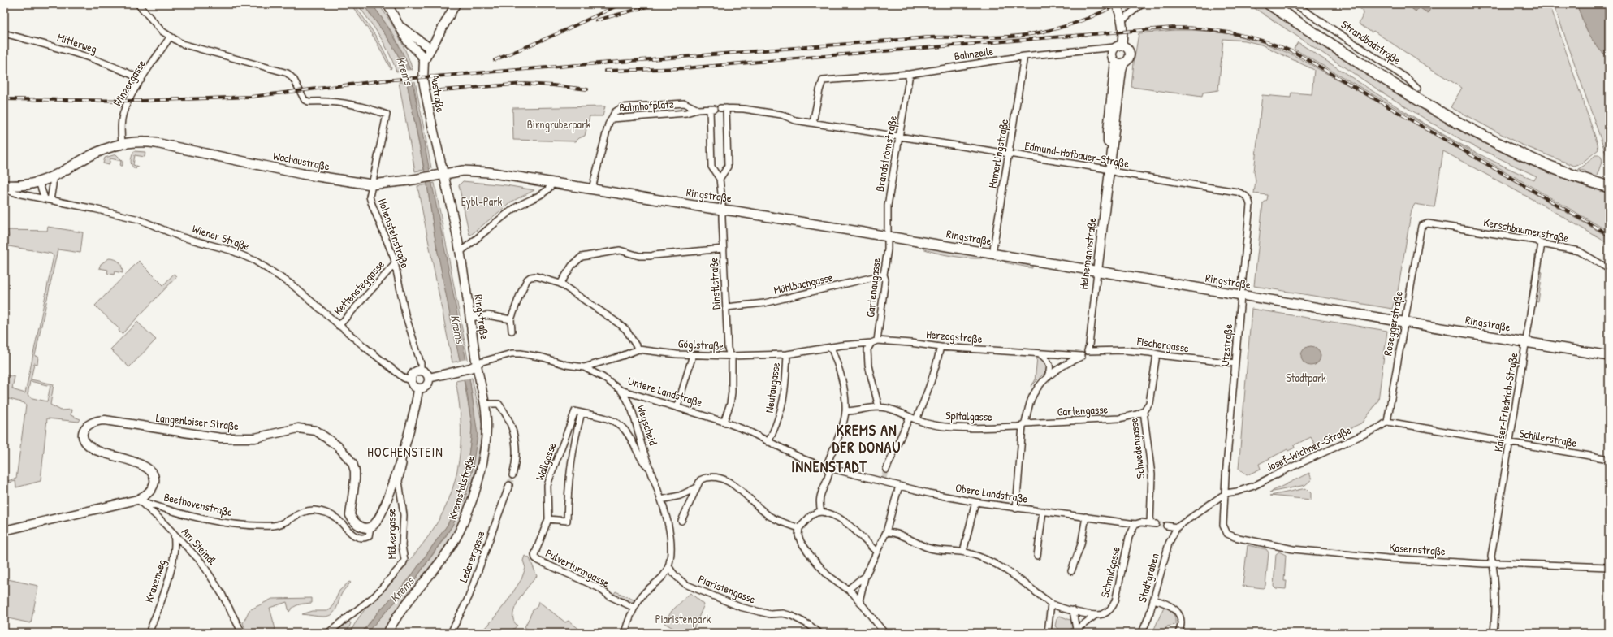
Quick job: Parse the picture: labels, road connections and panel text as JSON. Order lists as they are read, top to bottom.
{
  "streets": {
    "main road": ["Wachaustraße", "Ringstraße"],
    "street": [
      "Strandbadstraße",
      "Mitterweg",
      "Bahnzeile",
      "Winzergasse",
      "Austraße",
      "Bahnhofplatz",
      "Brandströmstraße",
      "Hamerlingstraße",
      "Edmund-Hofbauer-Straße",
      "Kerschbaumerstraße",
      "Hohensteinstraße",
      "Wiener Straße",
      "Heinemannstraße",
      "Dinstlstraße",
      "Mühlbachgasse",
      "Kettensteggasse",
      "Gartenaugasse",
      "Roseggerstraße",
      "Herzogstraße",
      "Göglstraße",
      "Fischergasse",
      "Utzstraße",
      "Neutaugasse",
      "Untere Landstraße",
      "Kaiser-Friedrich-Straße",
      "Gartengasse",
      "Spitalgasse",
      "Langenloiser Straße",
      "Wegscheid",
      "Schillerstraße",
      "Schwedengasse",
      "Josef-Wichner-Straße",
      "Wallgasse",
      "Kremstalstraße",
      "Obere Landstraße",
      "Beethovenstraße",
      "Mölkergasse",
      "Am Steindl",
      "Kasernstraße",
      "Lederergasse",
      "Pulverturmgasse",
      "Schmidgasse",
      "Stadtgraben",
      "Kraxenweg",
      "Piaristengasse"
    ]
  },
  "crossings": [
    ["Mitterweg", "Winzergasse"],
    ["Bahnzeile", "Brandströmstraße"],
    ["Bahnzeile", "Hamerlingstraße"],
    ["Bahnzeile", "Heinemannstraße"],
    ["Winzergasse", "Wachaustraße"],
    ["Winzergasse", "Hohensteinstraße"],
    ["Austraße", "Wachaustraße"],
    ["Austraße", "Ringstraße"],
    ["Bahnhofplatz", "Ringstraße"],
    ["Bahnhofplatz", "Dinstlstraße"],
    ["Brandströmstraße", "Edmund-Hofbauer-Straße"],
    ["Brandströmstraße", "Ringstraße"],
    ["Brandströmstraße", "Gartenaugasse"],
    ["Hamerlingstraße", "Edmund-Hofbauer-Straße"],
    ["Hamerlingstraße", "Ringstraße"],
    ["Edmund-Hofbauer-Straße", "Heinemannstraße"],
    ["Edmund-Hofbauer-Straße", "Utzstraße"],
    ["Wachaustraße", "Ringstraße"],
    ["Wachaustraße", "Hohensteinstraße"],
    ["Ringstraße", "Heinemannstraße"],
    ["Ringstraße", "Dinstlstraße"],
    ["Ringstraße", "Gartenaugasse"],
    ["Ringstraße", "Roseggerstraße"],
    ["Ringstraße", "Utzstraße"],
    ["Ringstraße", "Untere Landstraße"],
    ["Ringstraße", "Kaiser-Friedrich-Straße"],
    ["Ringstraße", "Kremstalstraße"],
    ["Kerschbaumerstraße", "Roseggerstraße"],
    ["Kerschbaumerstraße", "Kaiser-Friedrich-Straße"],
    ["Hohensteinstraße", "Wiener Straße"],
    ["Hohensteinstraße", "Kettensteggasse"],
    ["Wiener Straße", "Kettensteggasse"],
    ["Heinemannstraße", "Fischergasse"],
    ["Dinstlstraße", "Mühlbachgasse"],
    ["Dinstlstraße", "Göglstraße"],
    ["Dinstlstraße", "Untere Landstraße"],
    ["Mühlbachgasse", "Gartenaugasse"],
    ["Gartenaugasse", "Herzogstraße"],
    ["Gartenaugasse", "Spitalgasse"],
    ["Roseggerstraße", "Schillerstraße"],
    ["Roseggerstraße", "Josef-Wichner-Straße"],
    ["Herzogstraße", "Göglstraße"],
    ["Göglstraße", "Neutaugasse"],
    ["Göglstraße", "Untere Landstraße"],
    ["Fischergasse", "Utzstraße"],
    ["Fischergasse", "Schwedengasse"],
    ["Utzstraße", "Josef-Wichner-Straße"],
    ["Utzstraße", "Kasernstraße"],
    ["Neutaugasse", "Untere Landstraße"],
    ["Untere Landstraße", "Wegscheid"],
    ["Untere Landstraße", "Kremstalstraße"],
    ["Untere Landstraße", "Obere Landstraße"],
    ["Kaiser-Friedrich-Straße", "Schillerstraße"],
    ["Kaiser-Friedrich-Straße", "Kasernstraße"],
    ["Gartengasse", "Spitalgasse"],
    ["Gartengasse", "Schwedengasse"],
    ["Langenloiser Straße", "Beethovenstraße"],
    ["Langenloiser Straße", "Am Steindl"],
    ["Wegscheid", "Piaristengasse"],
    ["Schillerstraße", "Josef-Wichner-Straße"],
    ["Schwedengasse", "Obere Landstraße"],
    ["Wallgasse", "Pulverturmgasse"],
    ["Obere Landstraße", "Schmidgasse"],
    ["Beethovenstraße", "Am Steindl"],
    ["Am Steindl", "Kraxenweg"]
  ],
  "districts": ["KREMS AN DER DONAU", "HOCHENSTEIN", "INNENSTADT"],
  "water": ["Krems"],
  "parks": [
    "Birngruberpark",
    "Eybl-Park",
    "Stadtpark",
    "Piaristenpark"
  ]
}
